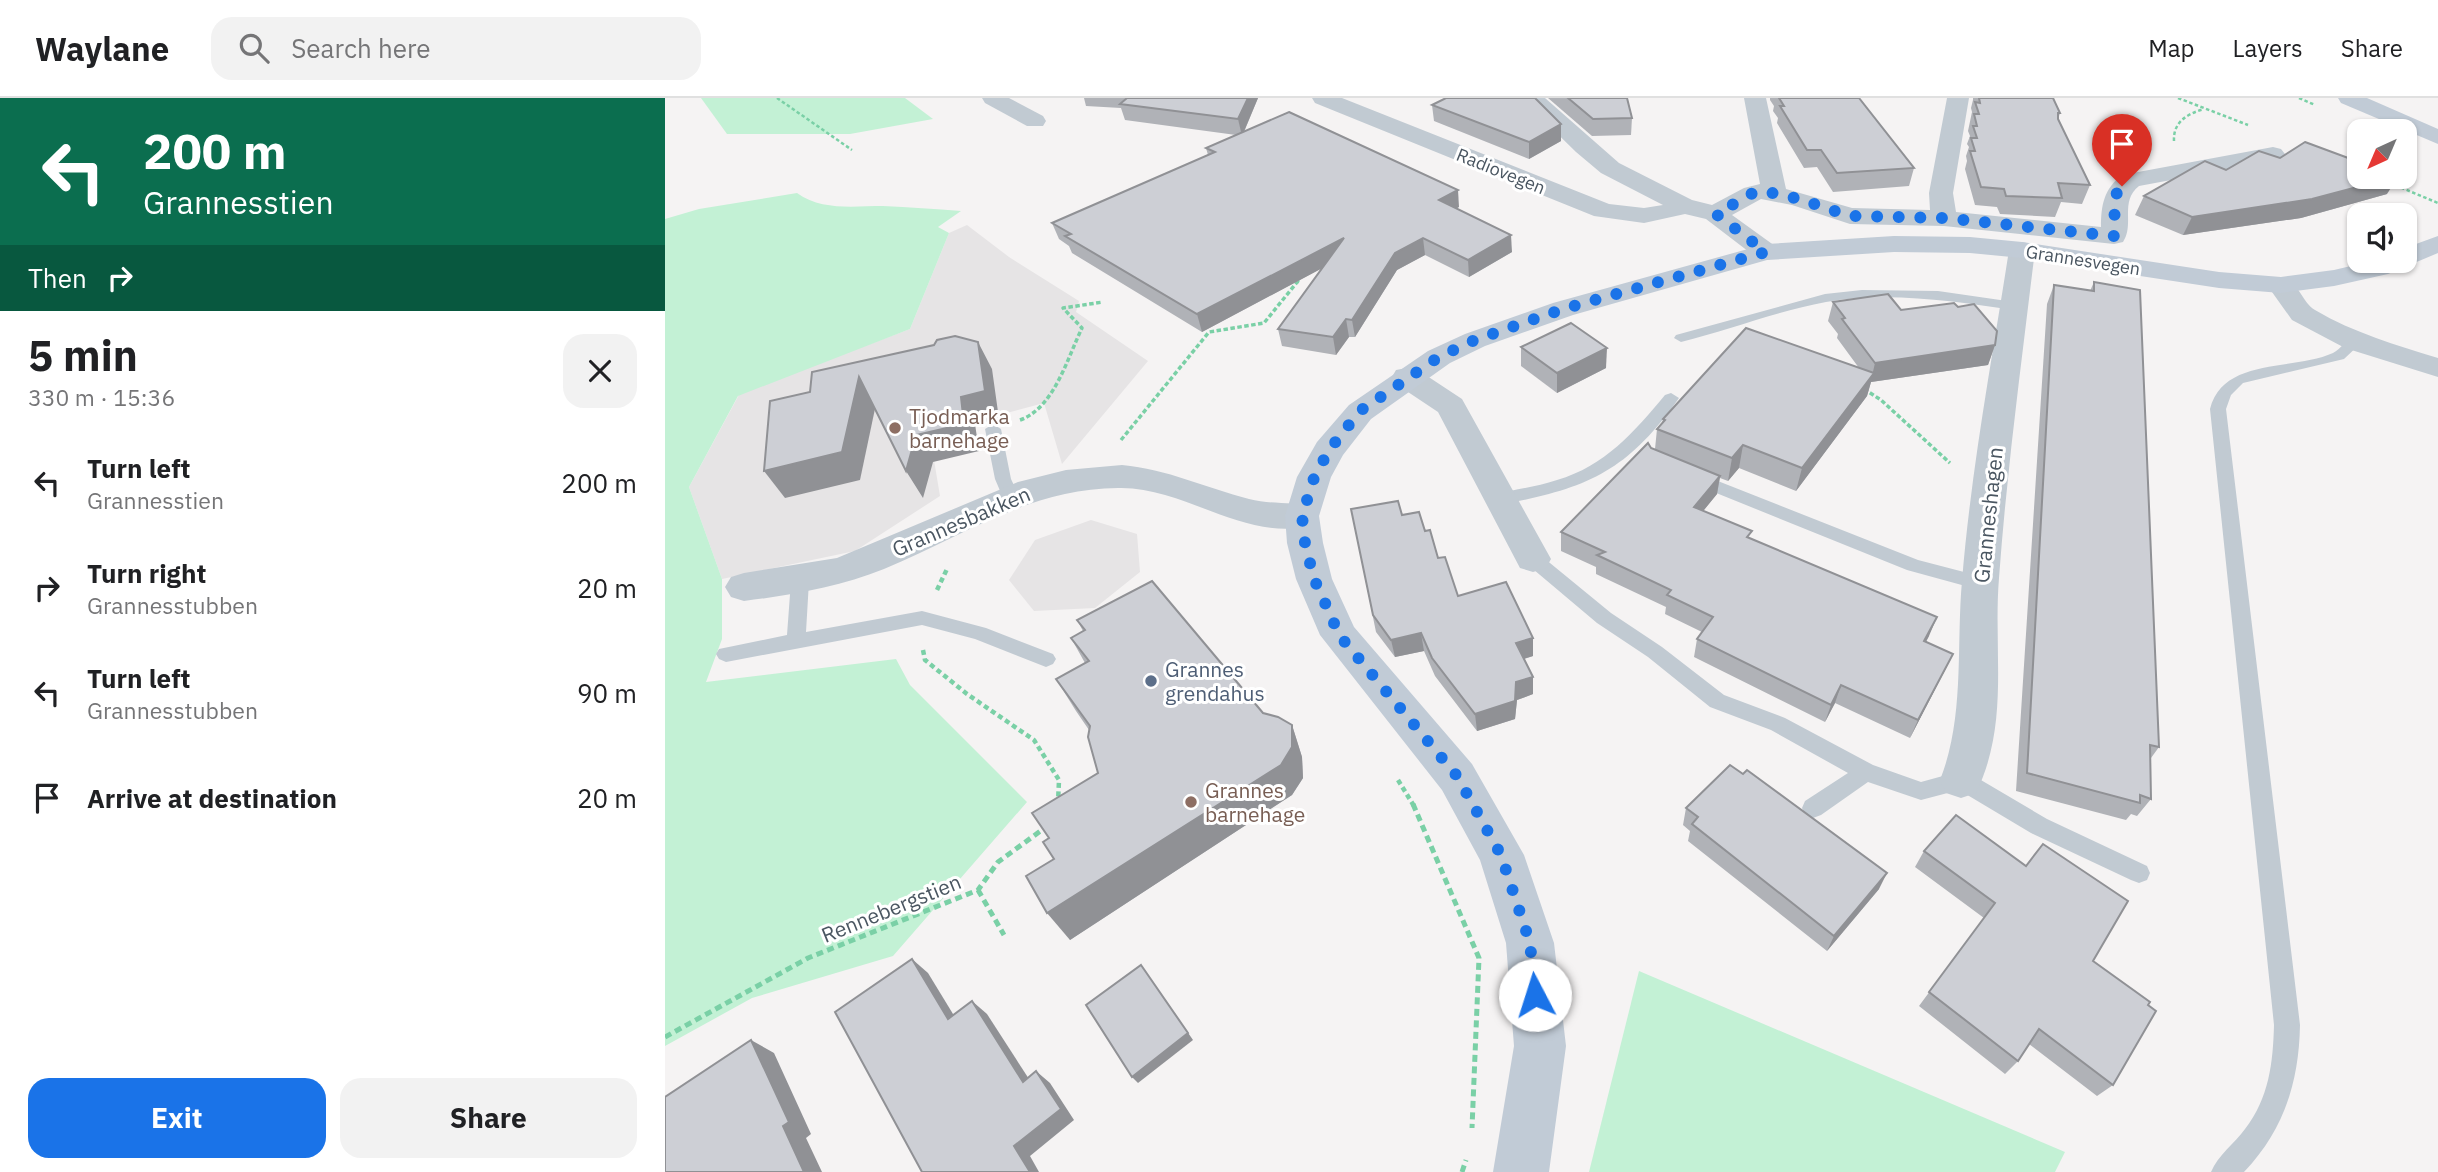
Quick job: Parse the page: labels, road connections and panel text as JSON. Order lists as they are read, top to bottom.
{
  "streets": {
    "street": [
      "Radiovegen",
      "Grannesvegen",
      "Granneshagen",
      "Grannesbakken"
    ],
    "path": ["Rennebergstien"]
  },
  "crossings": [
    ["Grannesvegen", "Granneshagen"]
  ],
  "places": ["Tjodmarka barnehage", "Grannes grendahus", "Grannes barnehage"],
  "north": "bottom left",
  "page": {
    "header": "Waylane",
    "search": "Search here",
    "nav": ["Map", "Layers", "Share"],
    "turn": ["200 m", "Grannesstien"],
    "then": "Then",
    "heading": ["5 min", "330 m · 15:36"],
    "list": [
      {
        "name": "Turn left",
        "note": "Grannesstien",
        "value": "200 m"
      },
      {
        "name": "Turn right",
        "note": "Grannesstubben",
        "value": "20 m"
      },
      {
        "name": "Turn left",
        "note": "Grannesstubben",
        "value": "90 m"
      },
      {
        "name": "Arrive at destination",
        "value": "20 m"
      }
    ],
    "buttons": ["Exit", "Share"]
  }
}
